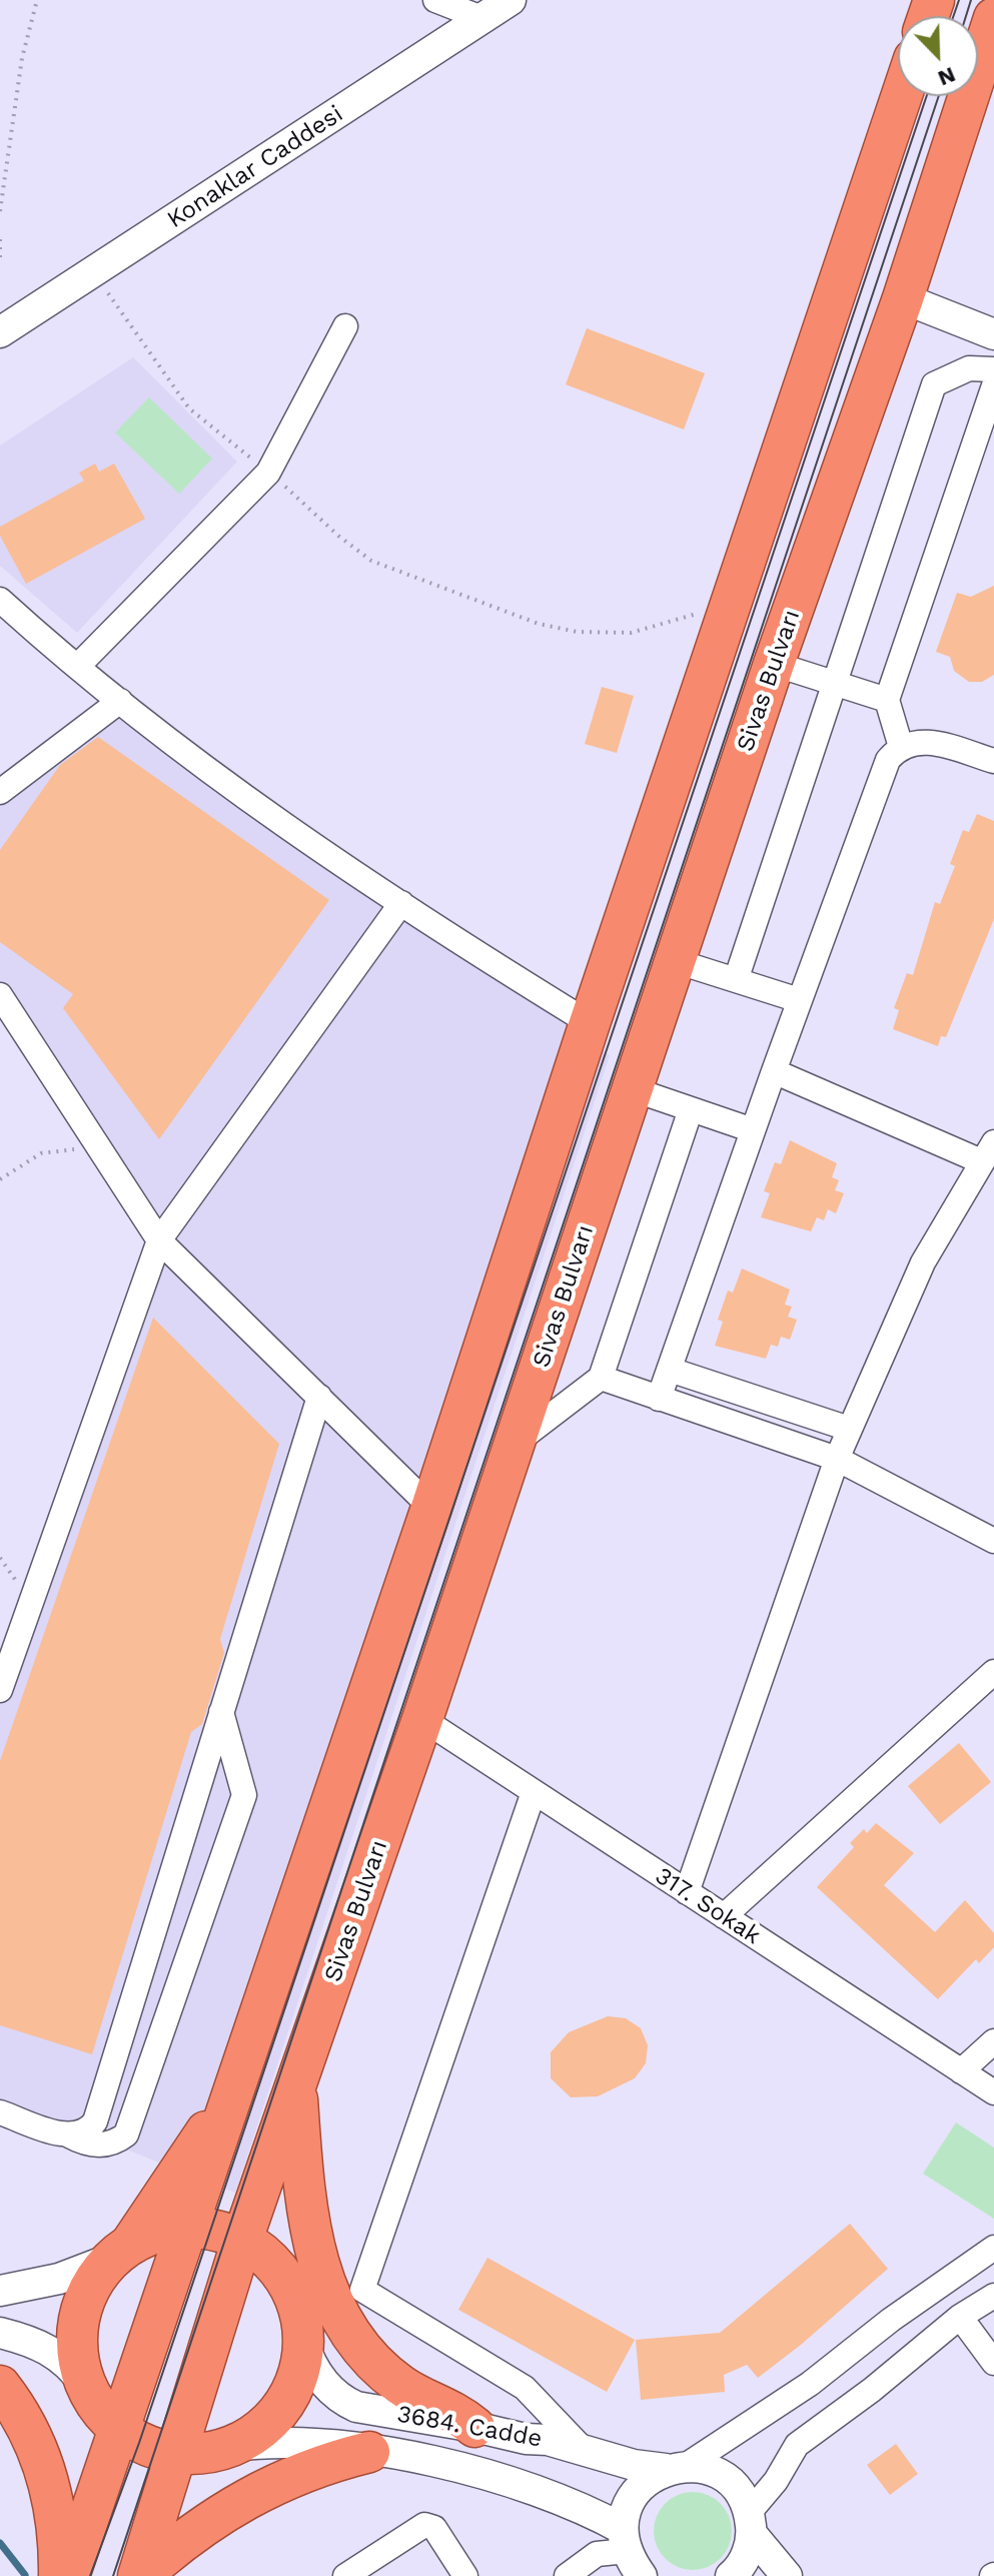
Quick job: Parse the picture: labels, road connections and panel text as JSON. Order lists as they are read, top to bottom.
{
  "streets": {
    "highway": ["Sivas Bulvarı"],
    "street": ["Konaklar Caddesi", "317. Sokak", "3684. Cadde"]
  },
  "crossings": [
    ["Sivas Bulvarı", "317. Sokak"]
  ],
  "north": "bottom right"
}
